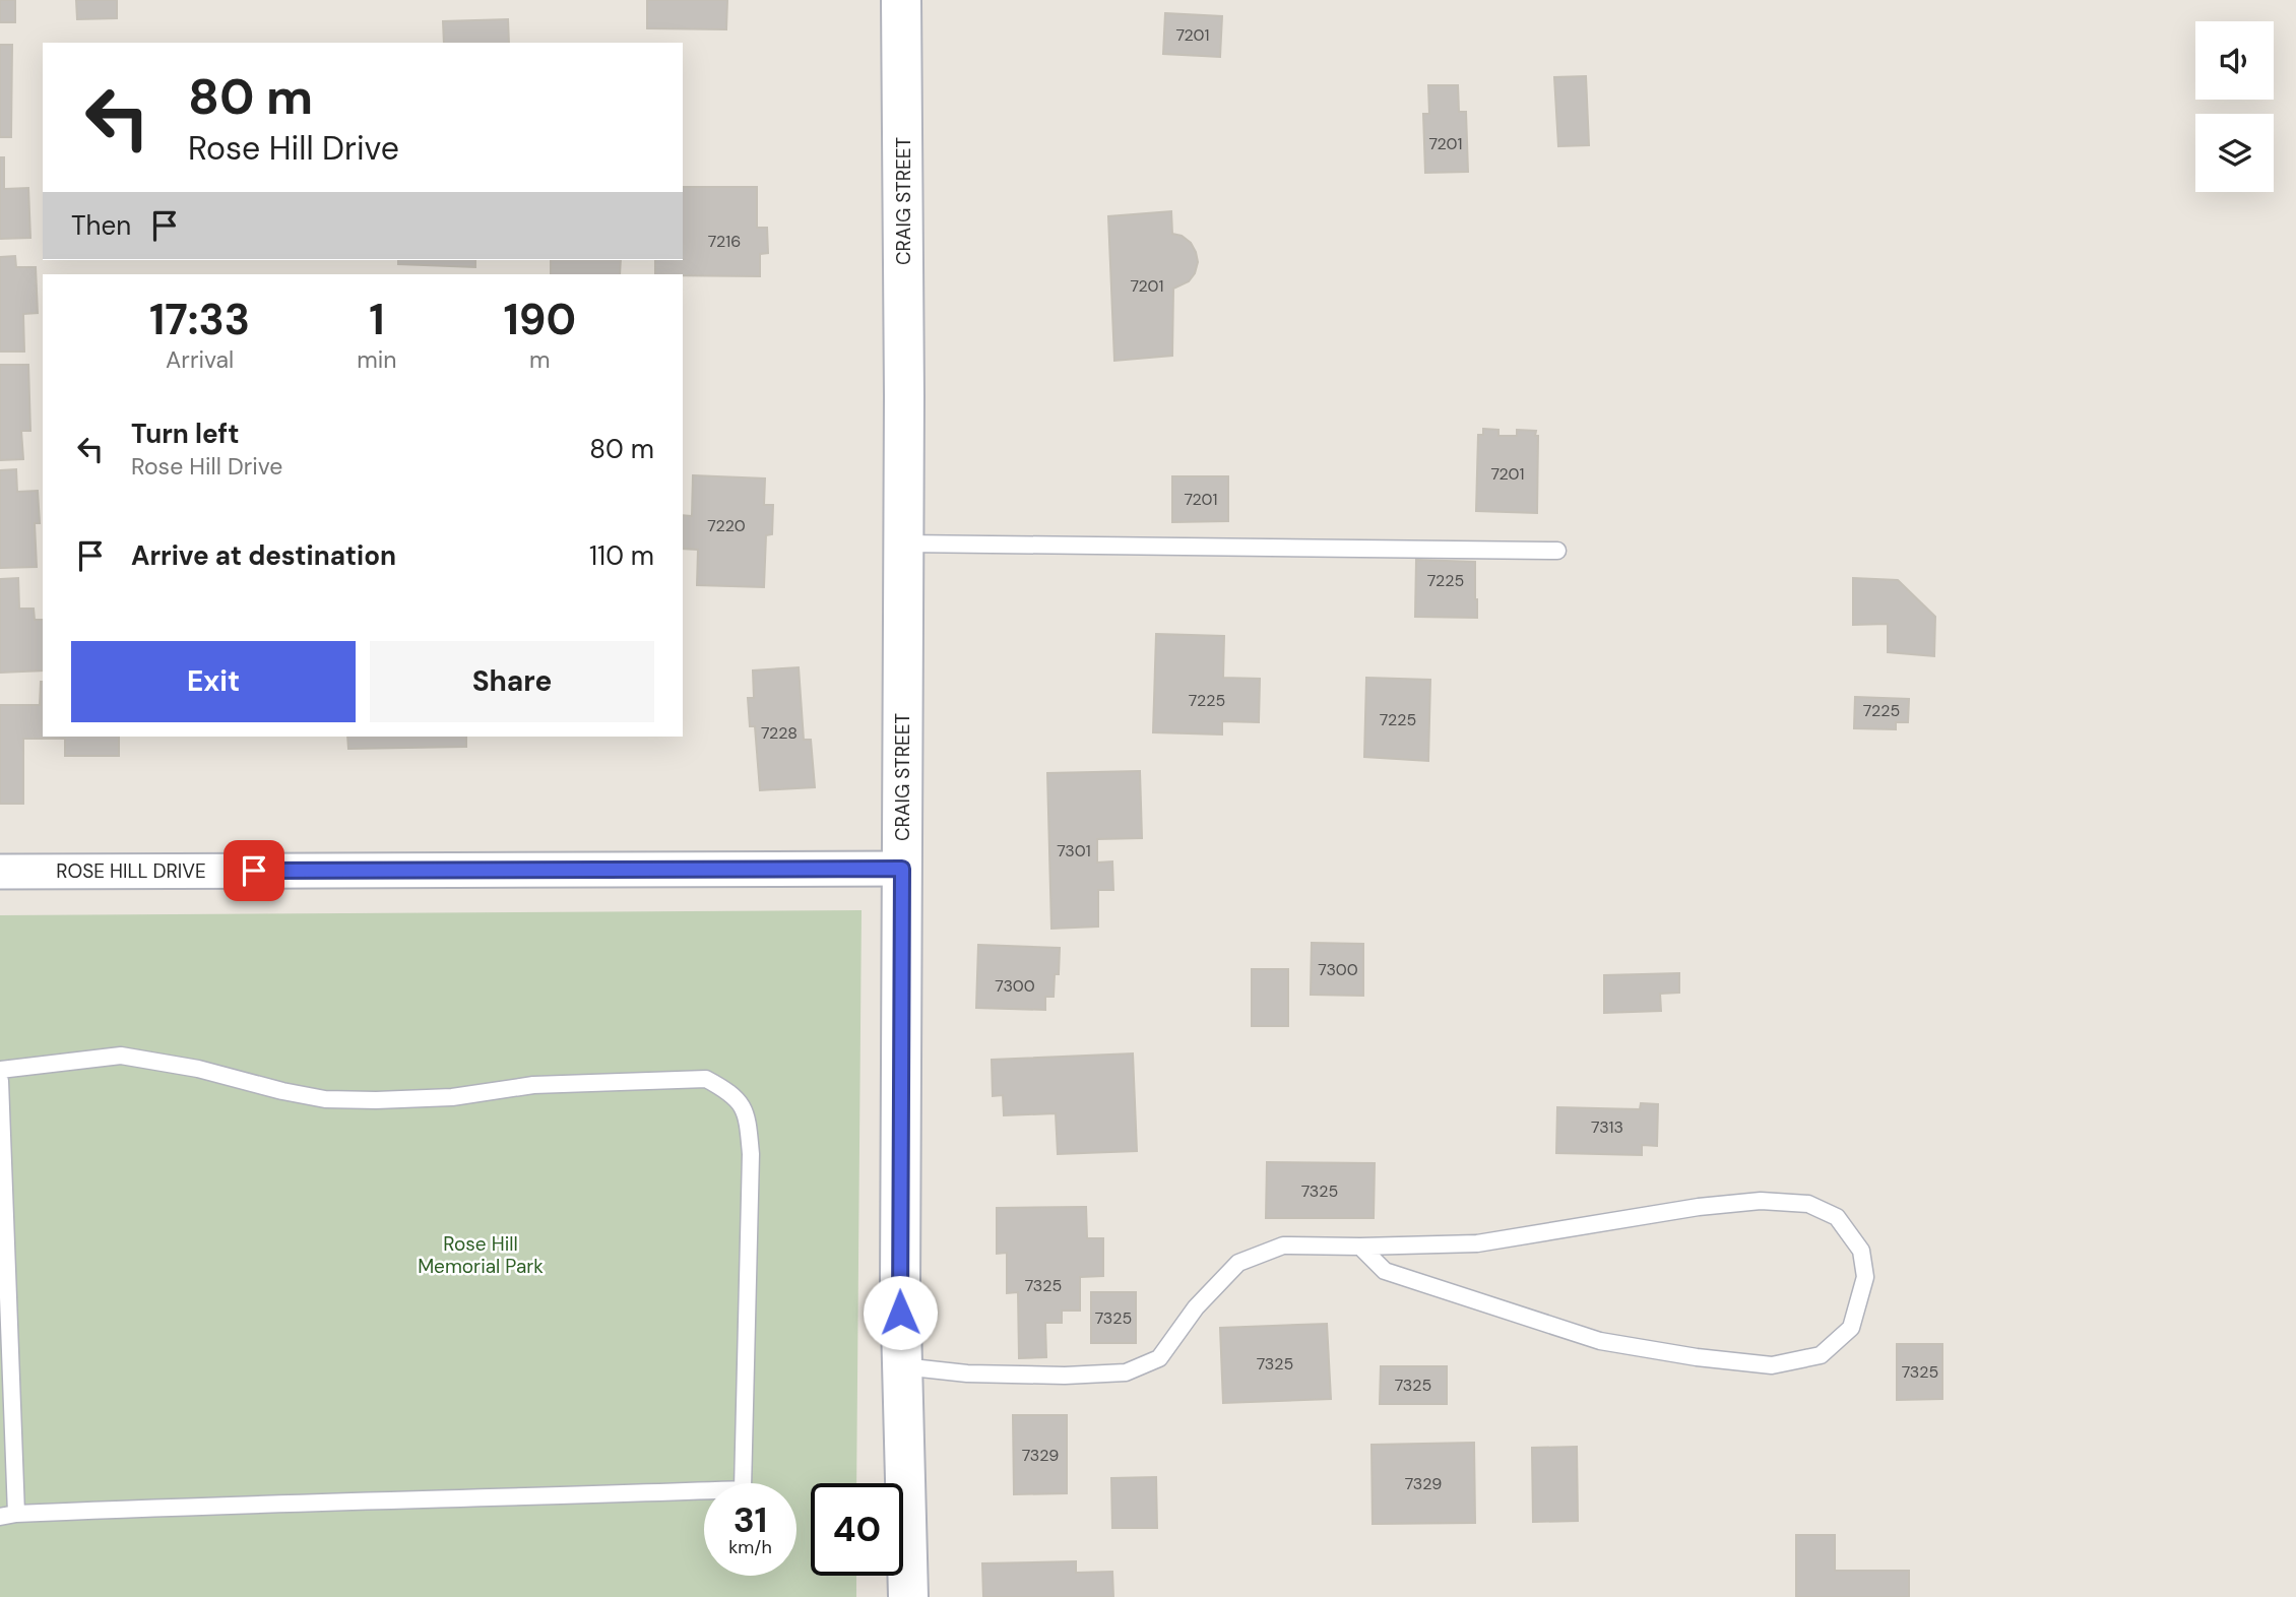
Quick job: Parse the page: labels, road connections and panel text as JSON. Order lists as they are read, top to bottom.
{
  "streets": {
    "street": ["CRAIG STREET", "ROSE HILL DRIVE"]
  },
  "crossings": [
    ["CRAIG STREET", "ROSE HILL DRIVE"]
  ],
  "parks": ["Rose Hill Memorial Park"],
  "house_numbers": [
    "7201",
    "7201",
    "7216",
    "7201",
    "7201",
    "7201",
    "7220",
    "7225",
    "7225",
    "7225",
    "7225",
    "7228",
    "7301",
    "7300",
    "7300",
    "7313",
    "7325",
    "7325",
    "7325",
    "7325",
    "7325",
    "7325",
    "7329",
    "7329"
  ],
  "page": {
    "turn": ["80 m", "Rose Hill Drive"],
    "then": "Then",
    "eta": [
      "17:33",
      "Arrival",
      "1",
      "min",
      "190",
      "m"
    ],
    "list": [
      {
        "name": "Turn left",
        "note": "Rose Hill Drive",
        "value": "80 m"
      },
      {
        "name": "Arrive at destination",
        "value": "110 m"
      }
    ],
    "buttons": ["Exit", "Share"],
    "speed": "31 km/h",
    "limit": "40"
  }
}
